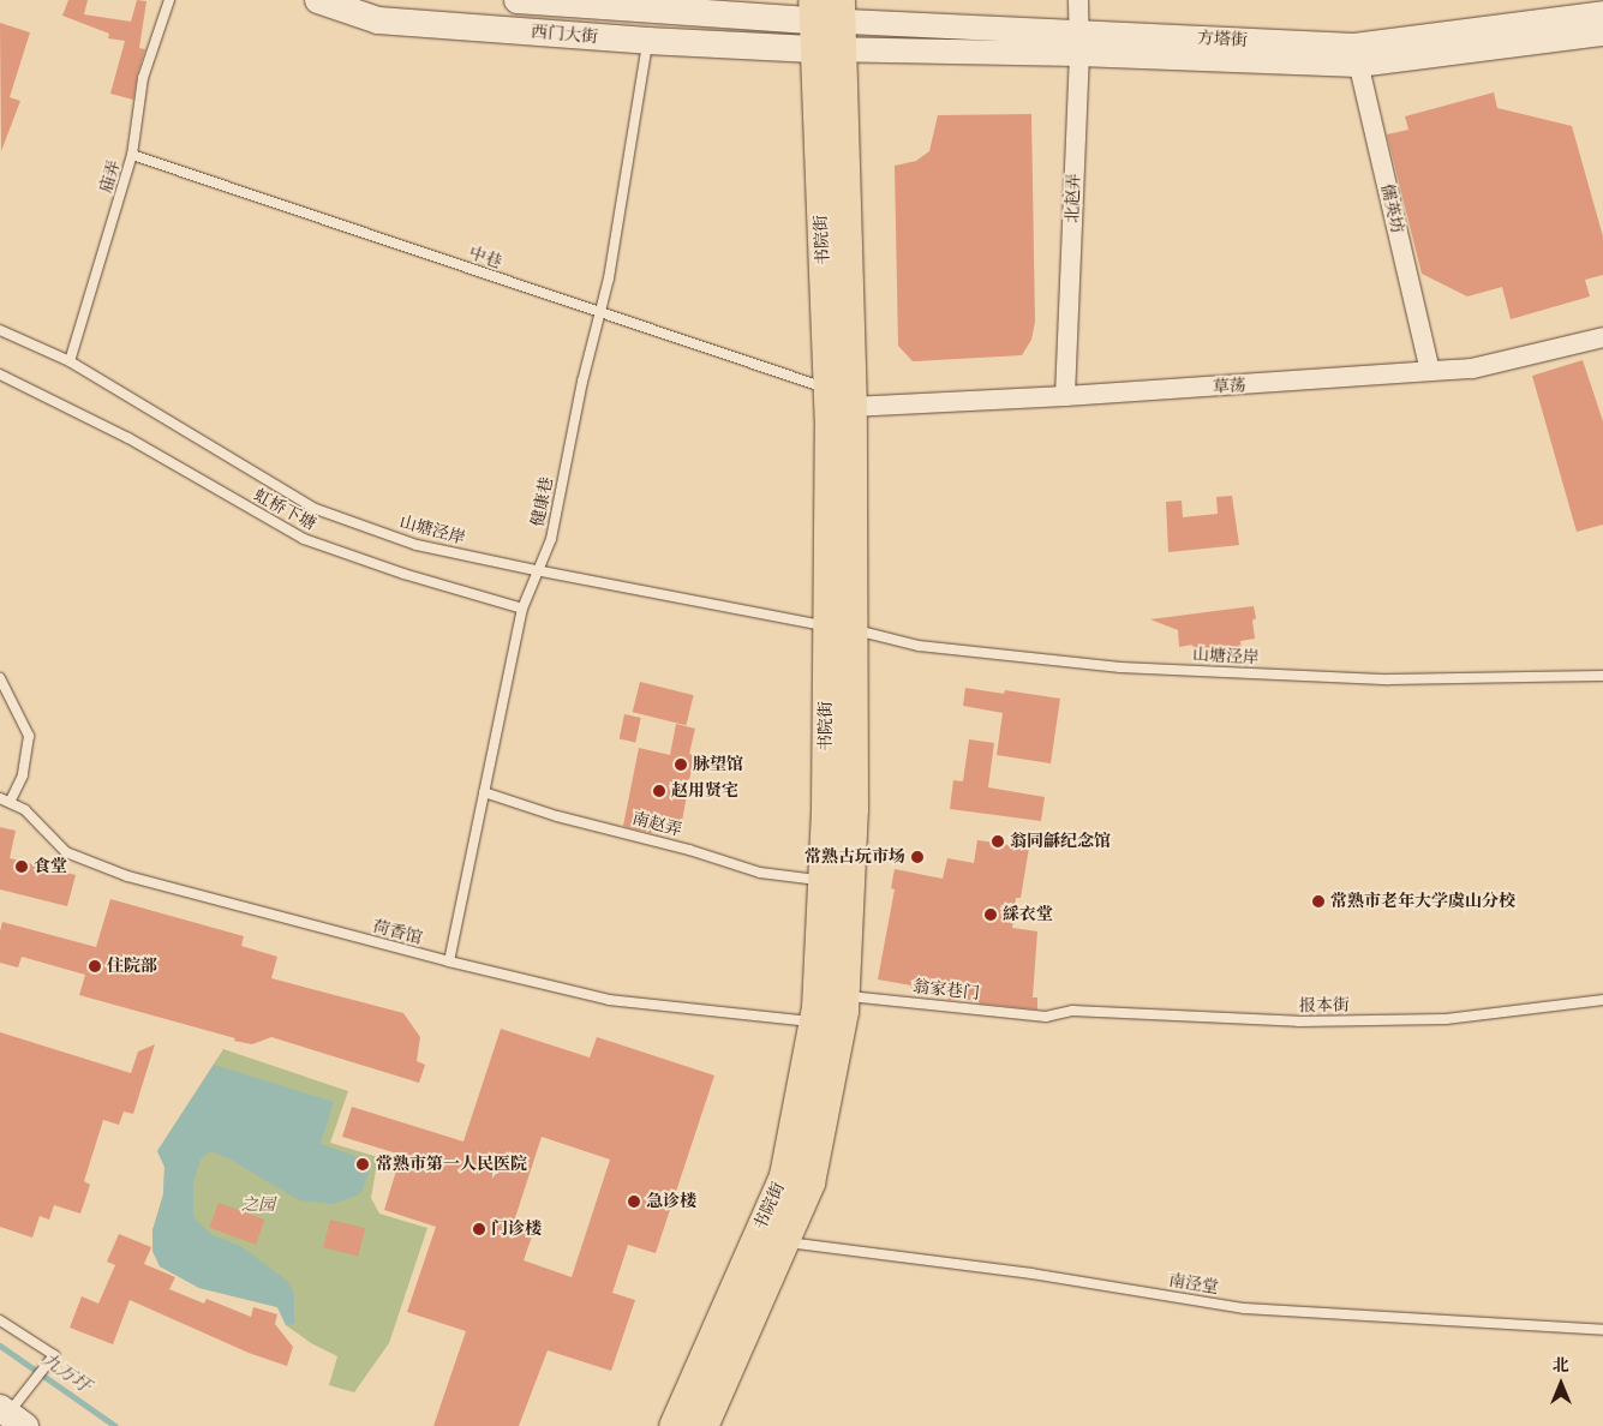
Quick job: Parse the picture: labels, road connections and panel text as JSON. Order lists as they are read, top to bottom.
{
  "streets": {
    "main road": ["西门大街", "书院街"],
    "street": [
      "方塔街",
      "北赵弄",
      "儒英坊",
      "草荡"
    ],
    "lane": [
      "庙弄",
      "中巷",
      "健康巷",
      "虹桥下塘",
      "山塘泾岸",
      "南赵弄",
      "荷香馆",
      "翁家巷门",
      "报本街",
      "南泾堂"
    ]
  },
  "crossings": [
    ["西门大街", "方塔街"],
    ["西门大街", "书院街"],
    ["西门大街", "健康巷"],
    ["方塔街", "北赵弄"],
    ["方塔街", "儒英坊"],
    ["方塔街", "书院街"],
    ["庙弄", "中巷"],
    ["庙弄", "山塘泾岸"],
    ["北赵弄", "草荡"],
    ["儒英坊", "草荡"],
    ["书院街", "中巷"],
    ["书院街", "草荡"],
    ["书院街", "山塘泾岸"],
    ["书院街", "南赵弄"],
    ["书院街", "荷香馆"],
    ["书院街", "翁家巷门"],
    ["书院街", "南泾堂"],
    ["中巷", "草荡"],
    ["中巷", "健康巷"],
    ["健康巷", "虹桥下塘"],
    ["健康巷", "山塘泾岸"],
    ["健康巷", "南赵弄"],
    ["健康巷", "荷香馆"],
    ["翁家巷门", "报本街"]
  ],
  "water": ["九万圩"],
  "parks": ["之园"],
  "places": [
    "脉望馆",
    "赵用贤宅",
    "翁同龢纪念馆",
    "常熟古玩市场",
    "食堂",
    "常熟市老年大学虞山分校",
    "綵衣堂",
    "住院部",
    "常熟市第一人民医院",
    "急诊楼",
    "门诊楼"
  ],
  "north": "top"
}
